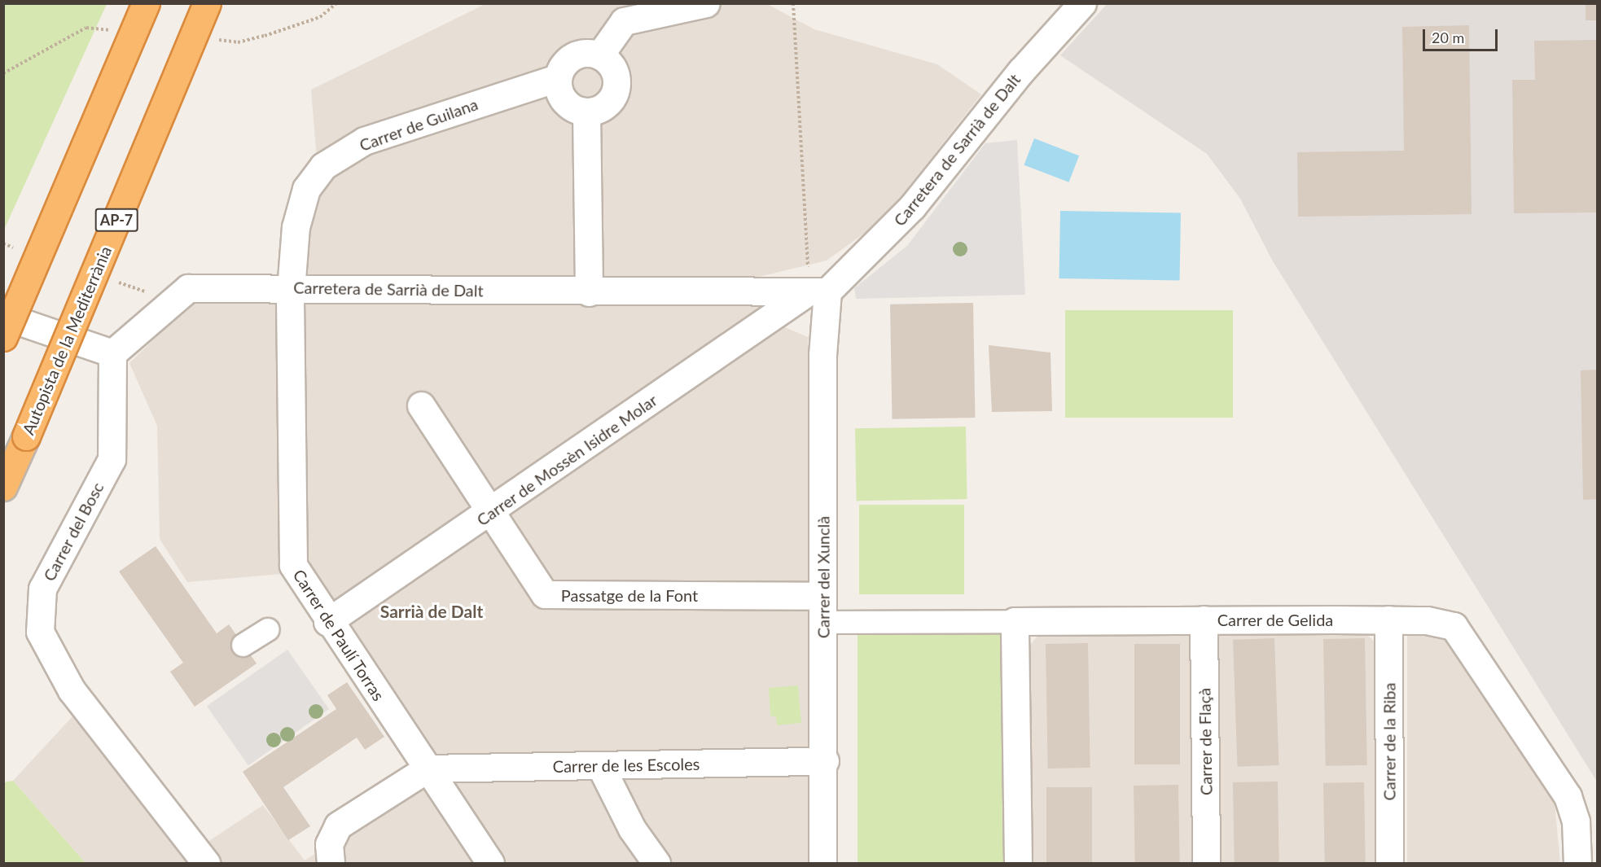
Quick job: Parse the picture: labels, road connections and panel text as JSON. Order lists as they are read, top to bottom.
{
  "streets": {
    "highway": ["AP-7", "Autopista de la Mediterrània"],
    "street": [
      "Carrer de Guilana",
      "Carretera de Sarrià de Dalt",
      "Carrer de Mossèn Isidre Molar",
      "Carrer del Bosc",
      "Carrer del Xunclà",
      "Passatge de la Font",
      "Carrer de Gelida",
      "Carrer de Paulí Torras",
      "Carrer de Flaçà",
      "Carrer de la Riba",
      "Carrer de les Escoles"
    ]
  },
  "crossings": [
    ["Carrer de Guilana", "Carretera de Sarrià de Dalt"],
    ["Carrer de Guilana", "Carrer de Paulí Torras"],
    ["Carretera de Sarrià de Dalt", "Carrer de Mossèn Isidre Molar"],
    ["Carretera de Sarrià de Dalt", "Carrer del Bosc"],
    ["Carretera de Sarrià de Dalt", "Carrer del Xunclà"],
    ["Carretera de Sarrià de Dalt", "Carrer de Paulí Torras"],
    ["Carrer de Mossèn Isidre Molar", "Carrer del Xunclà"],
    ["Carrer de Mossèn Isidre Molar", "Passatge de la Font"],
    ["Carrer de Mossèn Isidre Molar", "Carrer de Paulí Torras"],
    ["Carrer del Xunclà", "Passatge de la Font"],
    ["Carrer del Xunclà", "Carrer de Gelida"],
    ["Carrer del Xunclà", "Carrer de les Escoles"],
    ["Passatge de la Font", "Carrer de Gelida"],
    ["Carrer de Gelida", "Carrer de Flaçà"],
    ["Carrer de Gelida", "Carrer de la Riba"],
    ["Carrer de Paulí Torras", "Carrer de les Escoles"]
  ],
  "districts": ["Sarrià de Dalt"],
  "scale_bar": "20 m"
}
